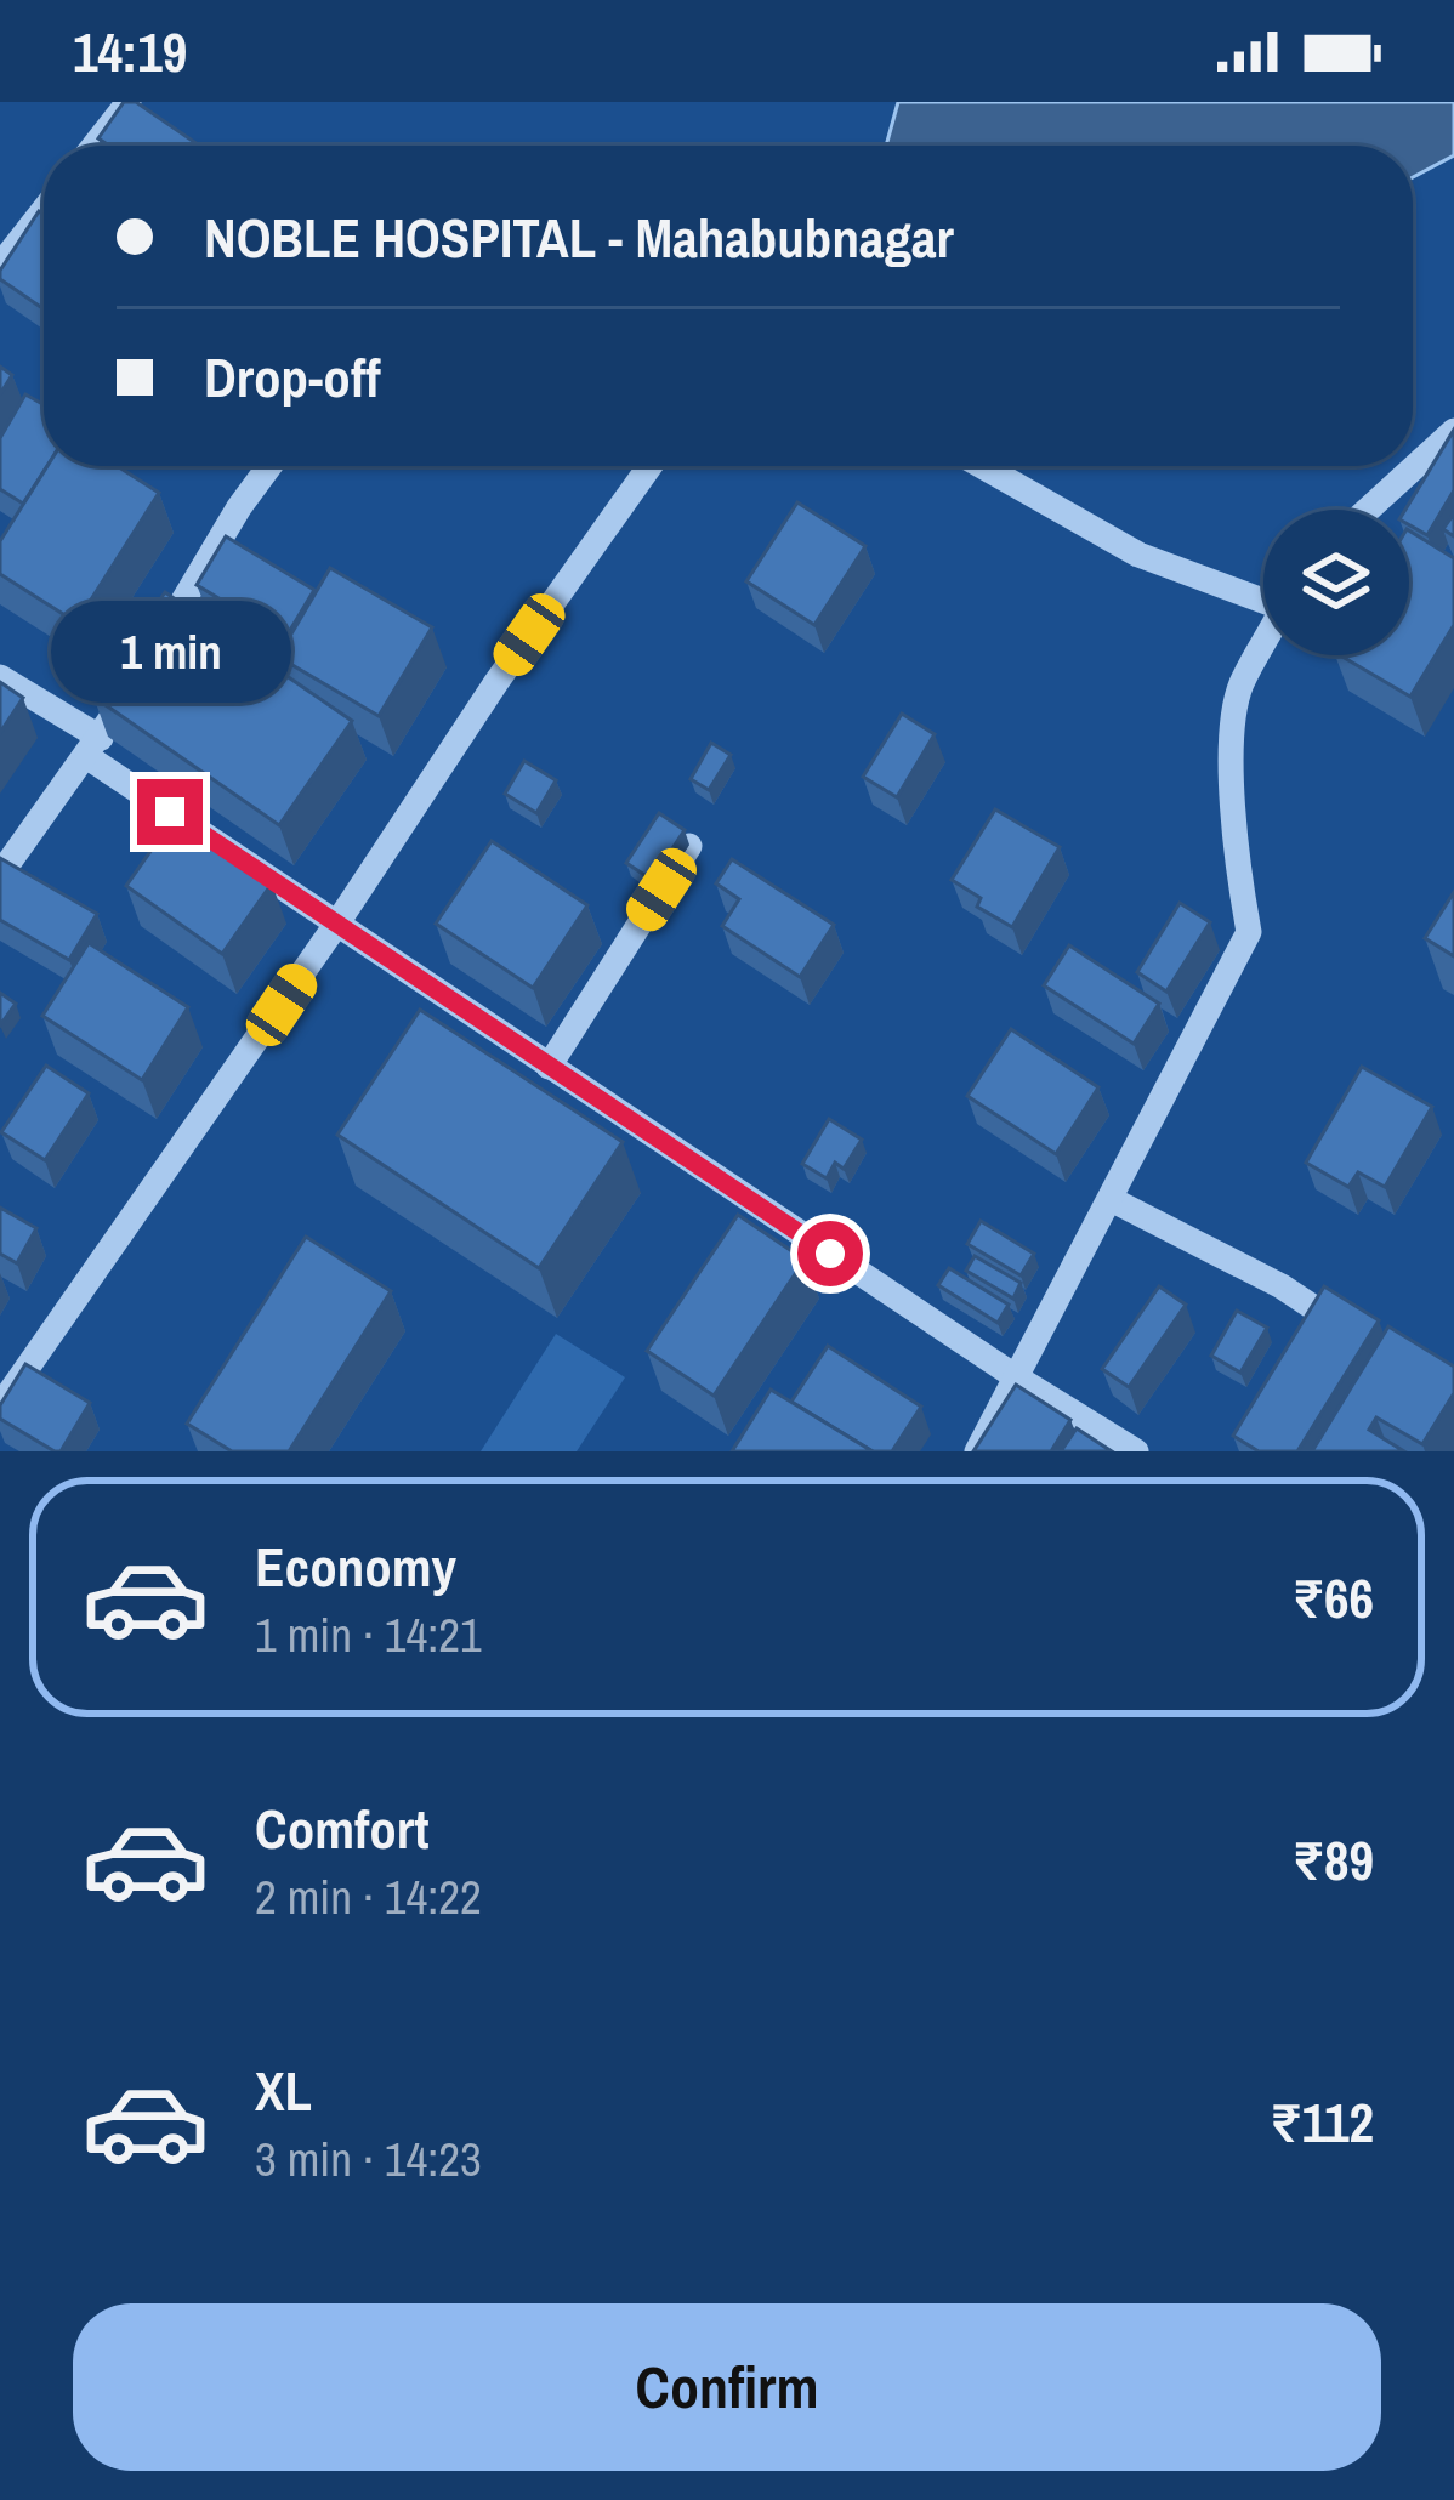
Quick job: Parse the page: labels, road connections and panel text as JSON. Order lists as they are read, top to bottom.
{
  "page": {
    "status": "14:19",
    "banner": ["NOBLE HOSPITAL - Mahabubnagar", "Drop-off"],
    "bubble": "1 min",
    "list": [
      {
        "name": "Economy",
        "note": "1 min · 14:21",
        "value": "₹66"
      },
      {
        "name": "Comfort",
        "note": "2 min · 14:22",
        "value": "₹89"
      },
      {
        "name": "XL",
        "note": "3 min · 14:23",
        "value": "₹112"
      }
    ],
    "buttons": "Confirm"
  }
}
